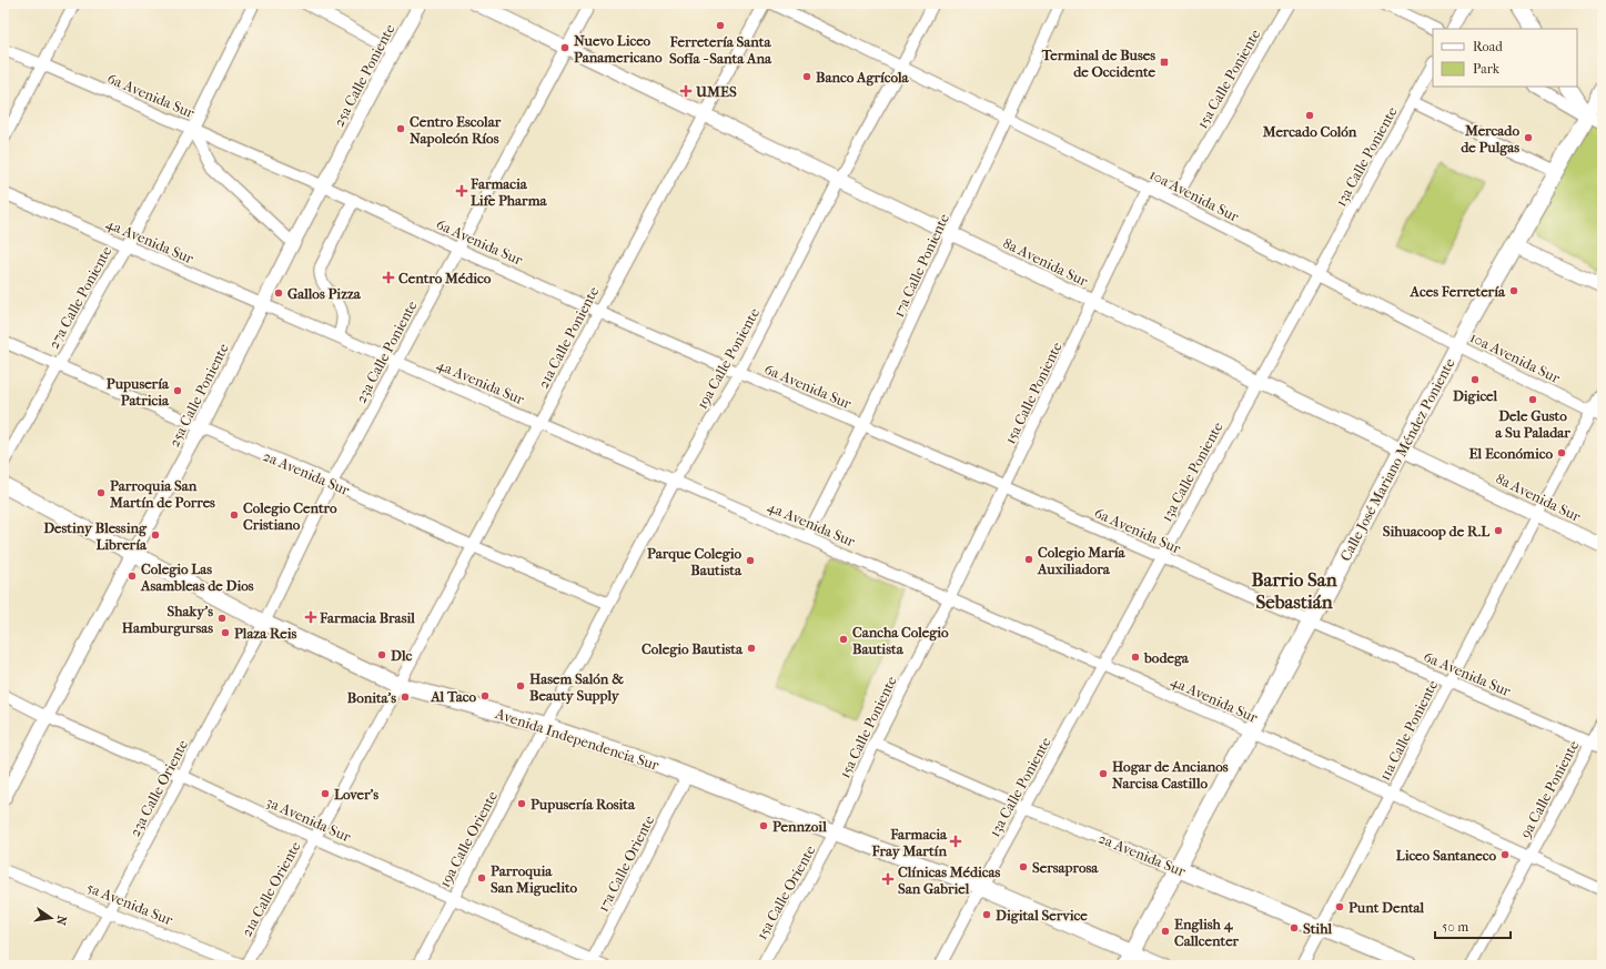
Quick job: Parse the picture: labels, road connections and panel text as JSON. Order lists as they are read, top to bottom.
{
  "streets": {
    "main road": ["Calle José Mariano Méndez Poniente", "2a Avenida Sur", "Avenida Independencia Sur"],
    "street": [
      "25a Calle Poniente",
      "15a Calle Poniente",
      "6a Avenida Sur",
      "13a Calle Poniente",
      "10a Avenida Sur",
      "4a Avenida Sur",
      "8a Avenida Sur",
      "17a Calle Poniente",
      "27a Calle Poniente",
      "21a Calle Poniente",
      "23a Calle Poniente",
      "19a Calle Poniente",
      "11a Calle Poniente",
      "23a Calle Oriente",
      "9a Calle Poniente",
      "3a Avenida Sur",
      "19a Calle Oriente",
      "17a Calle Oriente",
      "21a Calle Oriente",
      "15a Calle Oriente",
      "5a Avenida Sur"
    ]
  },
  "crossings": [
    ["25a Calle Poniente", "6a Avenida Sur"],
    ["25a Calle Poniente", "4a Avenida Sur"],
    ["25a Calle Poniente", "2a Avenida Sur"],
    ["25a Calle Poniente", "Avenida Independencia Sur"],
    ["25a Calle Poniente", "3a Avenida Sur"],
    ["15a Calle Poniente", "6a Avenida Sur"],
    ["15a Calle Poniente", "10a Avenida Sur"],
    ["15a Calle Poniente", "4a Avenida Sur"],
    ["15a Calle Poniente", "8a Avenida Sur"],
    ["15a Calle Poniente", "2a Avenida Sur"],
    ["15a Calle Poniente", "Avenida Independencia Sur"],
    ["15a Calle Poniente", "15a Calle Oriente"],
    ["6a Avenida Sur", "13a Calle Poniente"],
    ["6a Avenida Sur", "17a Calle Poniente"],
    ["6a Avenida Sur", "27a Calle Poniente"],
    ["6a Avenida Sur", "21a Calle Poniente"],
    ["6a Avenida Sur", "23a Calle Poniente"],
    ["6a Avenida Sur", "19a Calle Poniente"],
    ["6a Avenida Sur", "Calle José Mariano Méndez Poniente"],
    ["6a Avenida Sur", "11a Calle Poniente"],
    ["6a Avenida Sur", "9a Calle Poniente"],
    ["13a Calle Poniente", "10a Avenida Sur"],
    ["13a Calle Poniente", "4a Avenida Sur"],
    ["13a Calle Poniente", "8a Avenida Sur"],
    ["13a Calle Poniente", "2a Avenida Sur"],
    ["13a Calle Poniente", "Avenida Independencia Sur"],
    ["10a Avenida Sur", "17a Calle Poniente"],
    ["10a Avenida Sur", "19a Calle Poniente"],
    ["10a Avenida Sur", "Calle José Mariano Méndez Poniente"],
    ["10a Avenida Sur", "11a Calle Poniente"],
    ["4a Avenida Sur", "17a Calle Poniente"],
    ["4a Avenida Sur", "27a Calle Poniente"],
    ["4a Avenida Sur", "21a Calle Poniente"],
    ["4a Avenida Sur", "23a Calle Poniente"],
    ["4a Avenida Sur", "19a Calle Poniente"],
    ["4a Avenida Sur", "Calle José Mariano Méndez Poniente"],
    ["4a Avenida Sur", "11a Calle Poniente"],
    ["4a Avenida Sur", "9a Calle Poniente"],
    ["8a Avenida Sur", "17a Calle Poniente"],
    ["8a Avenida Sur", "21a Calle Poniente"],
    ["8a Avenida Sur", "23a Calle Poniente"],
    ["8a Avenida Sur", "19a Calle Poniente"],
    ["8a Avenida Sur", "Calle José Mariano Méndez Poniente"],
    ["8a Avenida Sur", "11a Calle Poniente"],
    ["27a Calle Poniente", "2a Avenida Sur"],
    ["21a Calle Poniente", "2a Avenida Sur"],
    ["21a Calle Poniente", "Avenida Independencia Sur"],
    ["21a Calle Poniente", "21a Calle Oriente"],
    ["23a Calle Poniente", "2a Avenida Sur"],
    ["23a Calle Poniente", "Avenida Independencia Sur"],
    ["23a Calle Poniente", "23a Calle Oriente"],
    ["19a Calle Poniente", "2a Avenida Sur"],
    ["19a Calle Poniente", "Avenida Independencia Sur"],
    ["19a Calle Poniente", "19a Calle Oriente"],
    ["Calle José Mariano Méndez Poniente", "2a Avenida Sur"],
    ["Calle José Mariano Méndez Poniente", "Avenida Independencia Sur"],
    ["2a Avenida Sur", "11a Calle Poniente"],
    ["Avenida Independencia Sur", "23a Calle Oriente"],
    ["Avenida Independencia Sur", "19a Calle Oriente"],
    ["Avenida Independencia Sur", "17a Calle Oriente"],
    ["Avenida Independencia Sur", "21a Calle Oriente"],
    ["Avenida Independencia Sur", "15a Calle Oriente"],
    ["23a Calle Oriente", "3a Avenida Sur"],
    ["23a Calle Oriente", "5a Avenida Sur"],
    ["3a Avenida Sur", "19a Calle Oriente"],
    ["3a Avenida Sur", "17a Calle Oriente"],
    ["3a Avenida Sur", "21a Calle Oriente"],
    ["21a Calle Oriente", "5a Avenida Sur"]
  ],
  "districts": ["Barrio San Sebastián"],
  "places": {
    "other": [
      "Ferretería Santa Sofía - Santa Ana",
      "Nuevo Liceo Panamericano",
      "Banco Agrícola",
      "Mercado Colón",
      "Centro Escolar Napoleón Ríos",
      "Mercado de Pulgas",
      "Aces Ferretería",
      "Gallos Pizza",
      "Digicel",
      "Pupusería Patricia",
      "Dele Gusto a Su Paladar",
      "El Económico",
      "Parroquia San Martín de Porres",
      "Colegio Centro Cristiano",
      "Sihuacoop de R.L",
      "Destiny Blessing Librería",
      "Colegio María Auxiliadora",
      "Parque Colegio Bautista",
      "Colegio Las Asambleas de Dios",
      "Shaky's Hamburgursas",
      "Plaza Reis",
      "Cancha Colegio Bautista",
      "Colegio Bautista",
      "Dlc",
      "bodega",
      "Hasem Salón & Beauty Supply",
      "Al Taco",
      "Bonita's",
      "Hogar de Ancianos Narcisa Castillo",
      "Lover's",
      "Pupusería Rosita",
      "Pennzoil",
      "Liceo Santaneco",
      "Sersaprosa",
      "Parroquia San Miguelito",
      "Punt Dental",
      "Digital Service",
      "Stihl",
      "English 4 Callcenter"
    ],
    "transit": ["Terminal de Buses de Occidente"],
    "health": [
      "UMES",
      "Farmacia Life Pharma",
      "Centro Médico",
      "Farmacia Brasil",
      "Farmacia Fray Martín",
      "Clínicas Médicas San Gabriel"
    ]
  },
  "legend": ["Road", "Park"],
  "scale_bar": "50 m",
  "north": "right"
}
